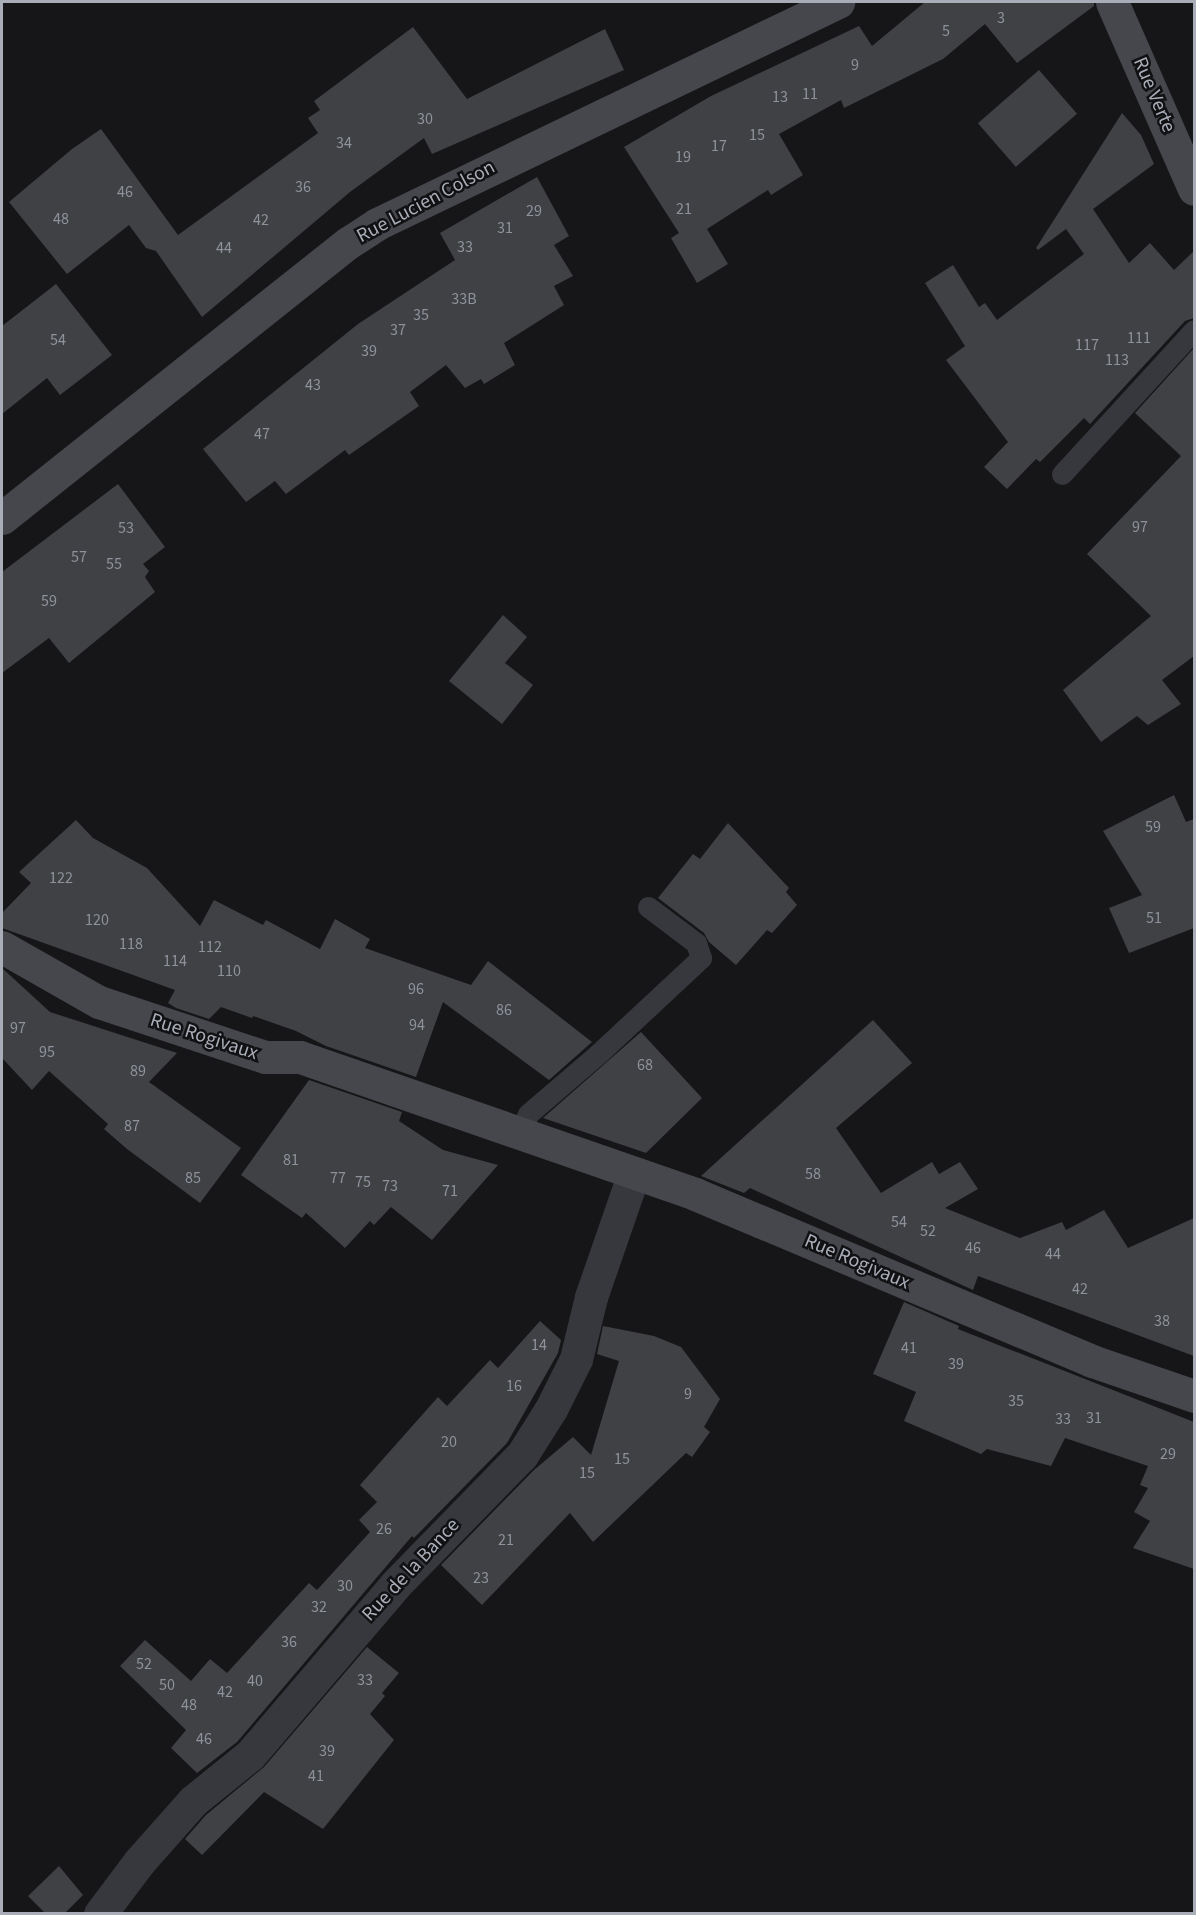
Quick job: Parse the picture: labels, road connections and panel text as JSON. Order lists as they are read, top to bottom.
{
  "streets": {
    "street": [
      "Rue Verte",
      "Rue Lucien Colson",
      "Rue Rogivaux",
      "Rue de la Bance"
    ]
  },
  "crossings": [
    ["Rue Rogivaux", "Rue de la Bance"]
  ],
  "house_numbers": [
    "3",
    "5",
    "9",
    "11",
    "13",
    "30",
    "15",
    "34",
    "17",
    "19",
    "36",
    "46",
    "21",
    "29",
    "48",
    "42",
    "31",
    "33",
    "44",
    "33B",
    "35",
    "37",
    "111",
    "54",
    "117",
    "39",
    "113",
    "43",
    "47",
    "97",
    "53",
    "57",
    "55",
    "59",
    "59",
    "122",
    "51",
    "120",
    "118",
    "112",
    "114",
    "110",
    "96",
    "86",
    "94",
    "97",
    "95",
    "68",
    "89",
    "87",
    "81",
    "58",
    "85",
    "77",
    "75",
    "73",
    "71",
    "54",
    "52",
    "46",
    "44",
    "42",
    "38",
    "14",
    "41",
    "39",
    "16",
    "9",
    "35",
    "31",
    "33",
    "20",
    "29",
    "15",
    "15",
    "26",
    "21",
    "23",
    "30",
    "32",
    "36",
    "52",
    "33",
    "40",
    "50",
    "42",
    "48",
    "46",
    "39",
    "41"
  ]
}
